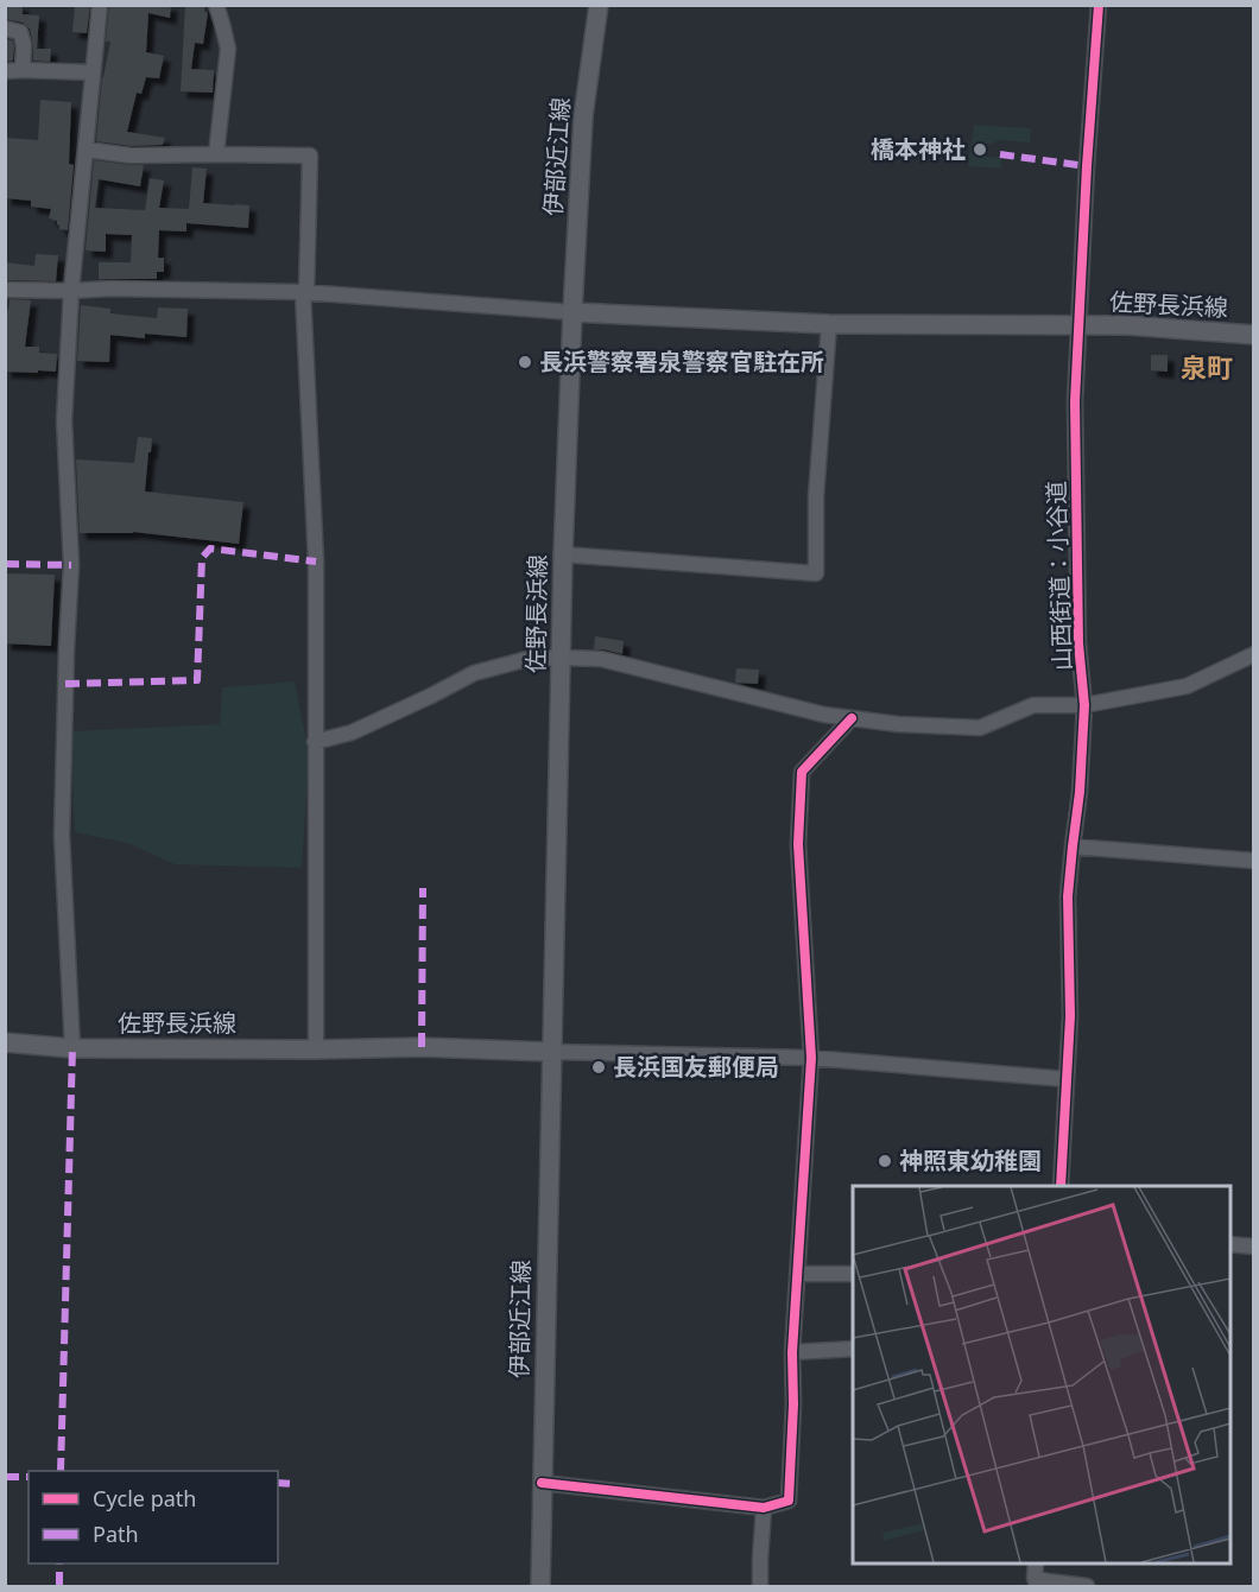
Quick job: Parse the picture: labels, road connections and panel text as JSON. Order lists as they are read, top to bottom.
{
  "streets": {
    "main road": ["伊部近江線", "佐野長浜線"],
    "street": ["山西街道：小谷道"]
  },
  "crossings": [
    ["伊部近江線", "佐野長浜線"],
    ["佐野長浜線", "山西街道：小谷道"]
  ],
  "districts": ["泉町"],
  "places": [
    "橋本神社",
    "長浜警察署泉警察官駐在所",
    "長浜国友郵便局",
    "神照東幼稚園"
  ],
  "legend": ["Cycle path", "Path"]
}
